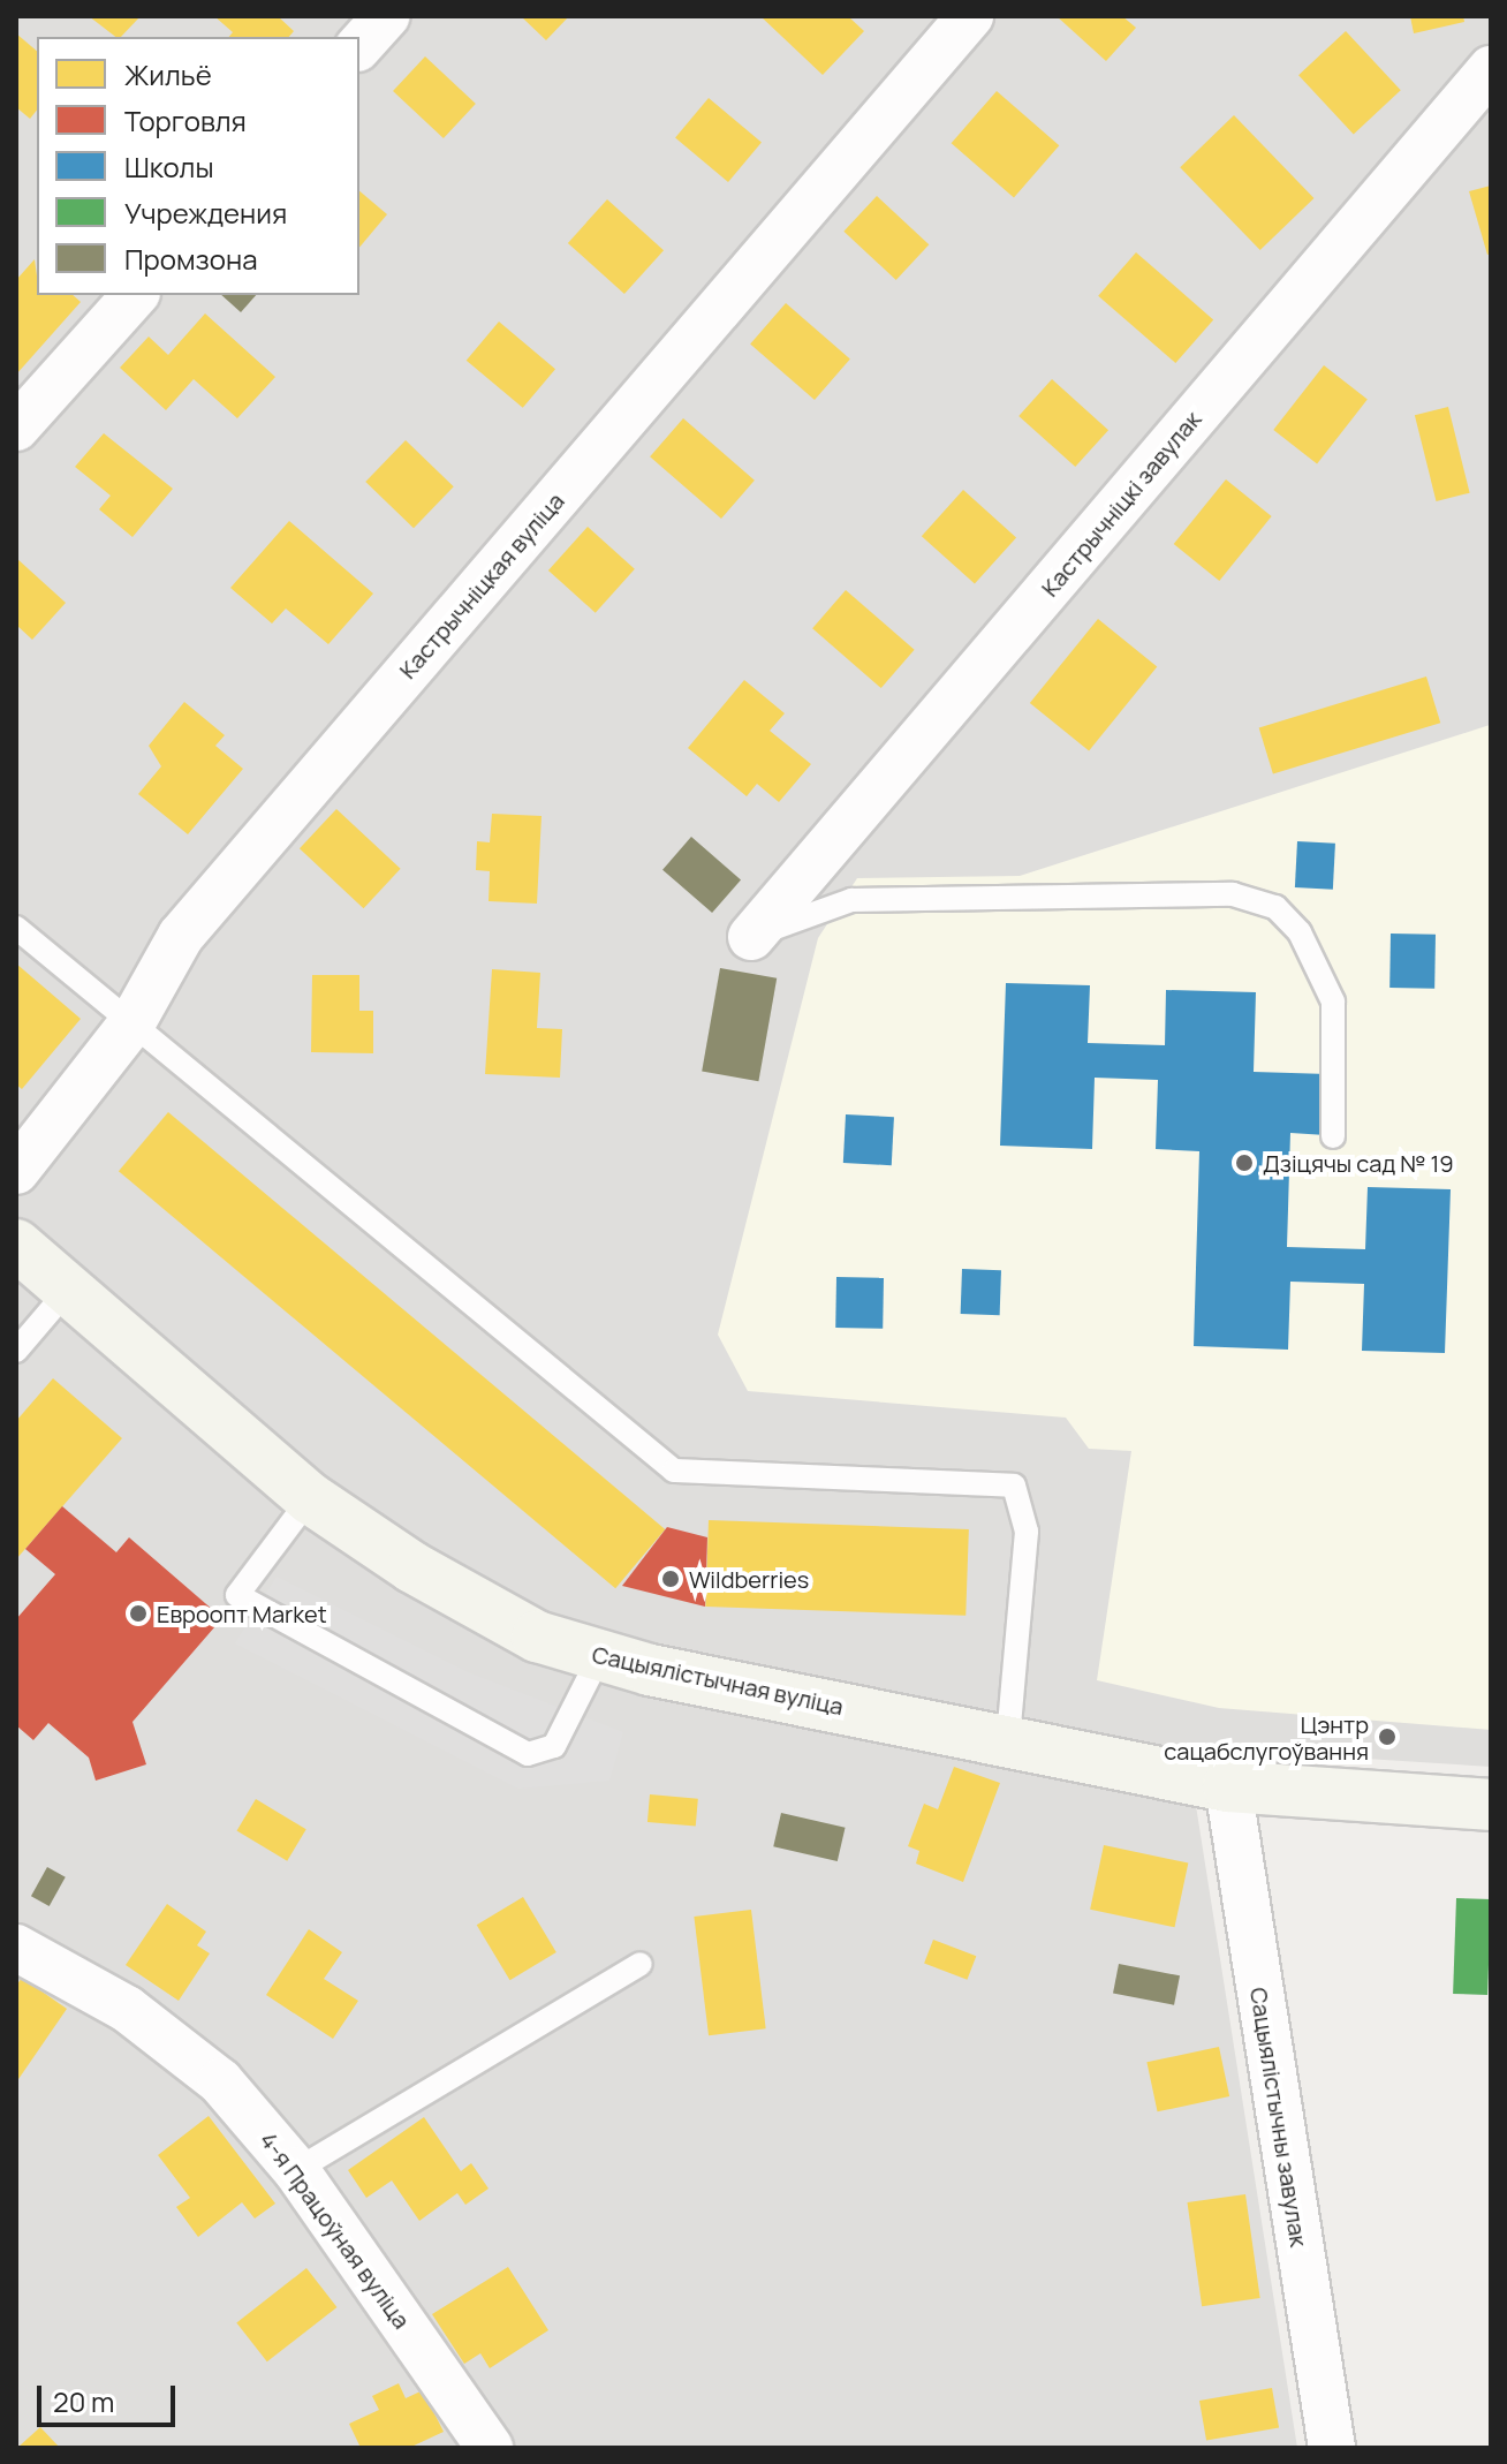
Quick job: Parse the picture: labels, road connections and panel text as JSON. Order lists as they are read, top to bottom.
{
  "streets": {
    "main road": ["Сацыялістычная вуліца"],
    "street": [
      "Кастрычніцкі завулак",
      "Кастрычніцкая вуліца",
      "Сацыялістычны завулак",
      "4-я Працоўная вуліца"
    ]
  },
  "crossings": [
    ["Сацыялістычная вуліца", "Сацыялістычны завулак"]
  ],
  "places": [
    "Дзіцячы сад № 19",
    "Wildberries",
    "Евроопт Market",
    "Цэнтр сацабслугоўвання"
  ],
  "legend": [
    "Жильё",
    "Торговля",
    "Школы",
    "Учреждения",
    "Промзона"
  ],
  "scale_bar": "20 m"
}
